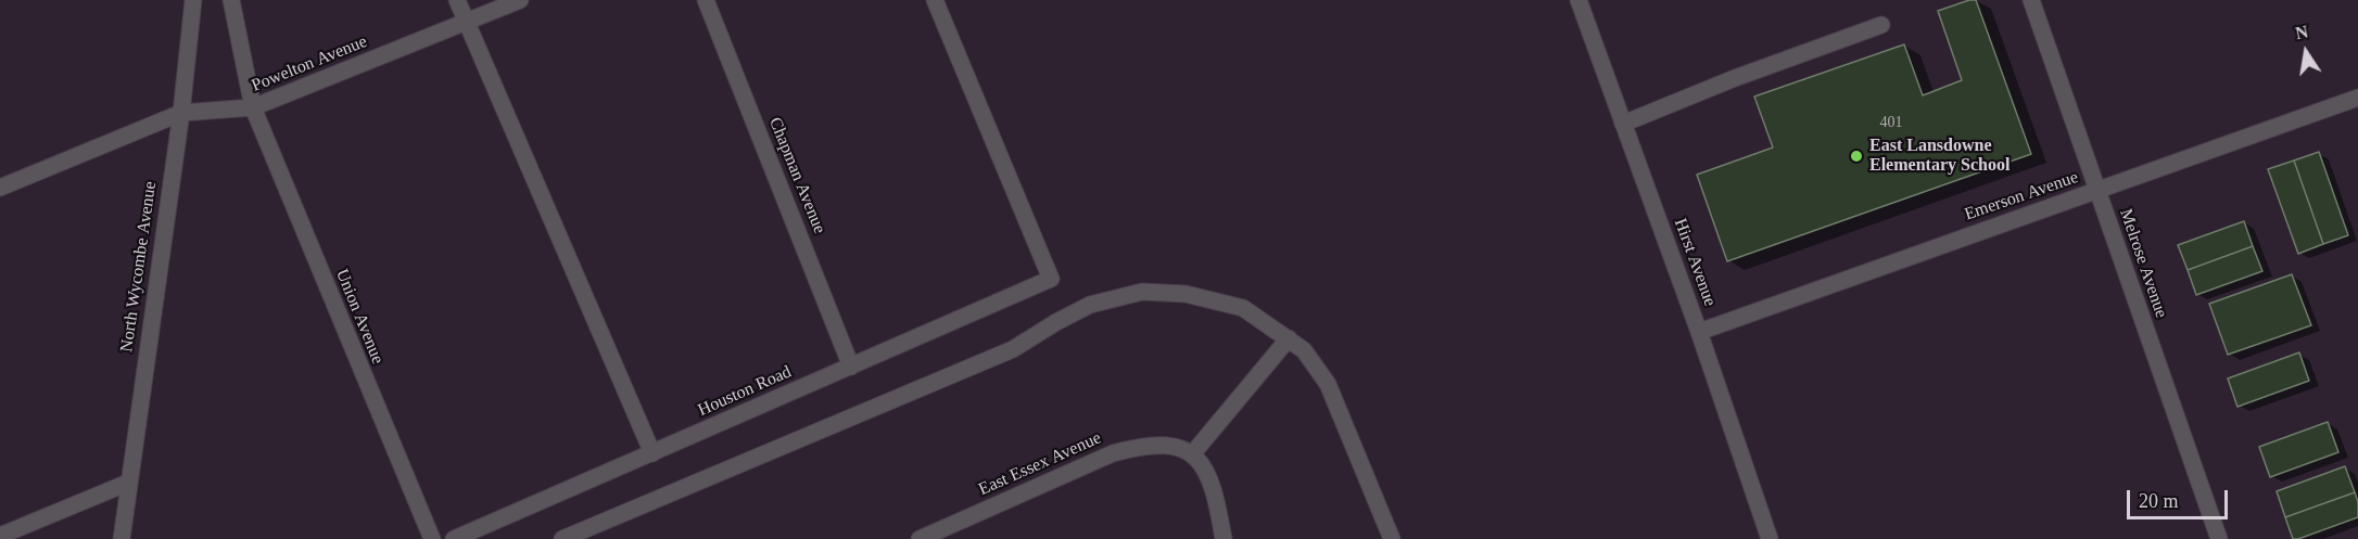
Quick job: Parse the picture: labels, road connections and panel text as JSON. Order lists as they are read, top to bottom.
{
  "streets": {
    "street": [
      "Powelton Avenue",
      "Chapman Avenue",
      "Emerson Avenue",
      "Hirst Avenue",
      "Melrose Avenue",
      "North Wycombe Avenue",
      "Union Avenue",
      "Houston Road",
      "East Essex Avenue"
    ]
  },
  "crossings": [
    ["Powelton Avenue", "North Wycombe Avenue"],
    ["Powelton Avenue", "Union Avenue"],
    ["Chapman Avenue", "Houston Road"],
    ["Emerson Avenue", "Hirst Avenue"],
    ["Emerson Avenue", "Melrose Avenue"]
  ],
  "places": ["East Lansdowne Elementary School"],
  "house_numbers": ["401"],
  "scale_bar": "20 m",
  "north": "top"
}
